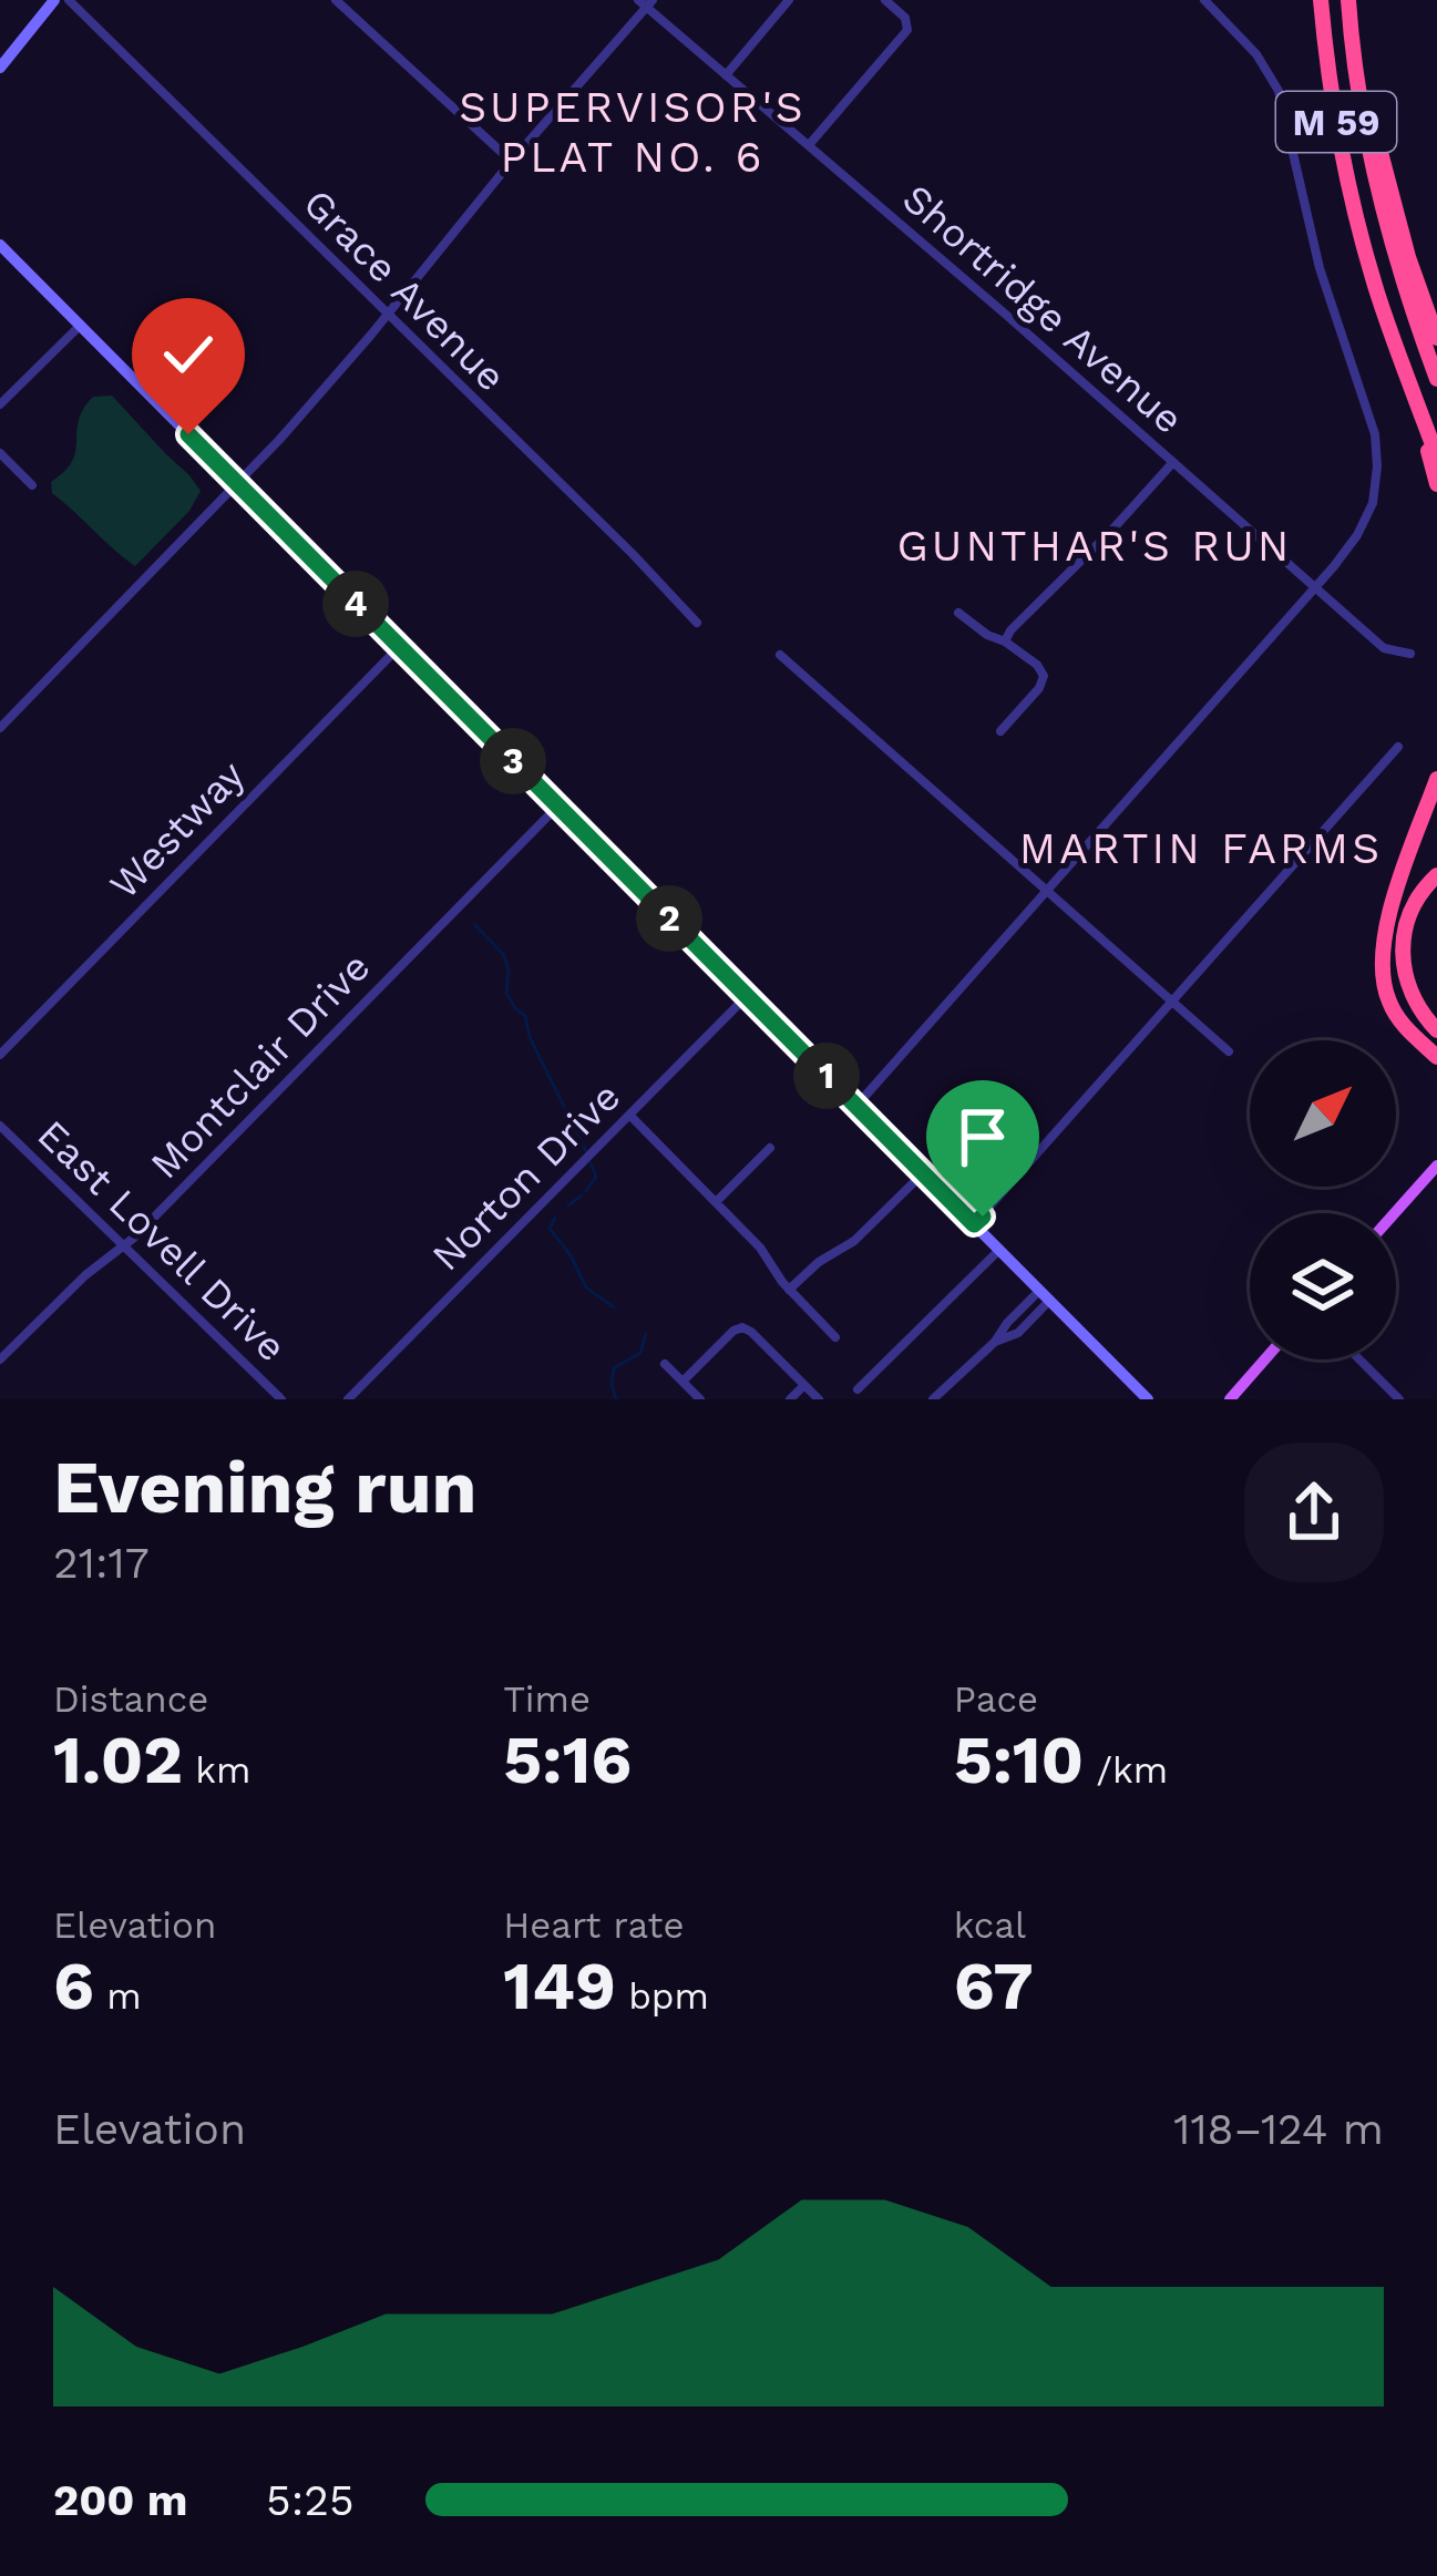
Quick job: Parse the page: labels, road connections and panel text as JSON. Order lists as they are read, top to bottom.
{
  "streets": {
    "highway": ["M 59"],
    "street": [
      "Grace Avenue",
      "Shortridge Avenue",
      "Westway",
      "Montclair Drive",
      "Norton Drive",
      "East Lovell Drive"
    ]
  },
  "crossings": [
    ["Montclair Drive", "East Lovell Drive"]
  ],
  "districts": ["SUPERVISOR'S PLAT NO. 6", "GUNTHAR'S RUN", "MARTIN FARMS"],
  "north": "top right",
  "page": {
    "pins": [
      "4",
      "3",
      "2",
      "1"
    ],
    "heading": ["Evening run", "21:17"],
    "stats": [
      ["Distance", "1.02 km"],
      ["Time", "5:16"],
      ["Pace", "5:10 /km"],
      ["Elevation", "6 m"],
      ["Heart rate", "149 bpm"],
      ["kcal", "67"]
    ],
    "chart": ["Elevation", "118–124 m"],
    "list": [
      {
        "name": "200 m",
        "note": "5:25"
      }
    ]
  }
}
